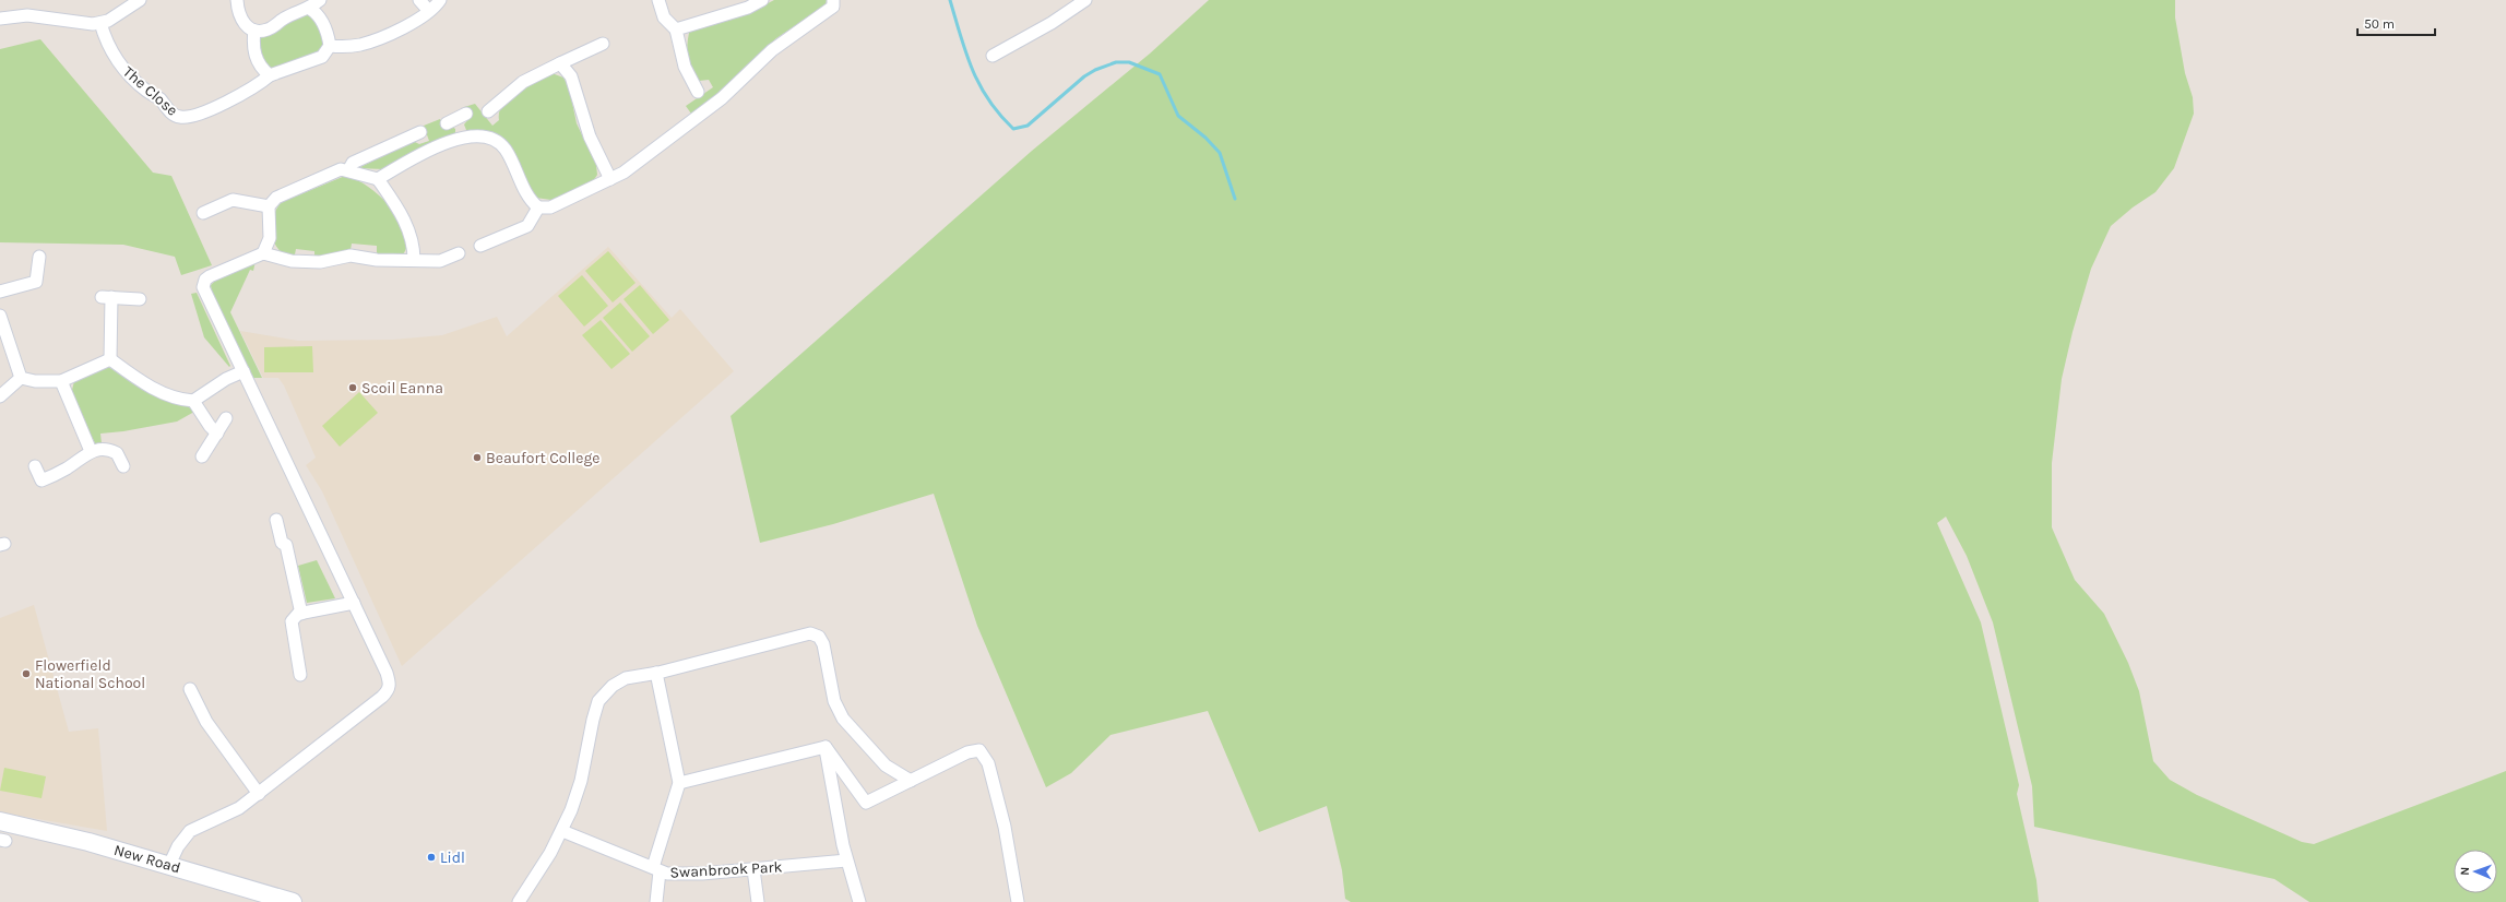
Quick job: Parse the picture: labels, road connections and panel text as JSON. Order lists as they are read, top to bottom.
{
  "streets": {
    "main road": ["New Road"],
    "street": ["The Close", "Swanbrook Park"]
  },
  "places": [
    "Scoil Eanna",
    "Beaufort College",
    "Flowerfield National School",
    "Lidl"
  ],
  "scale_bar": "50 m",
  "north": "left"
}
